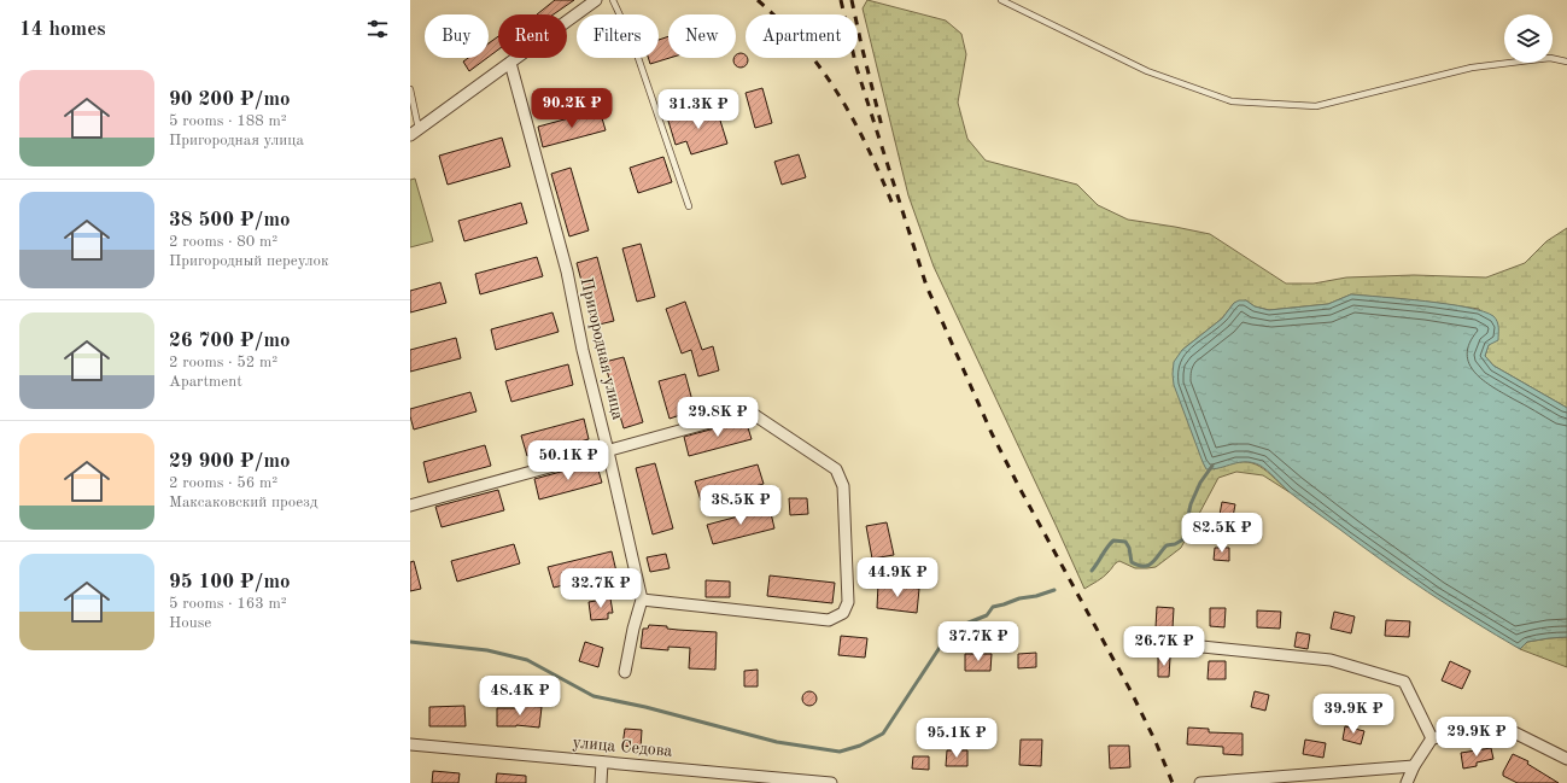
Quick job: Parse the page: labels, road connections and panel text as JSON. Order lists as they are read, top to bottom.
{
  "streets": {
    "street": ["Пригородная улица", "улица Седова"]
  },
  "page": {
    "heading": "14 homes",
    "chip": [
      "Buy",
      "Rent",
      "Filters",
      "New",
      "Apartment"
    ],
    "list": [
      {
        "name": "90 200 ₽/mo",
        "note": "5 rooms · 188 m² · Пригородная улица"
      },
      {
        "name": "38 500 ₽/mo",
        "note": "2 rooms · 80 m² · Пригородный переулок"
      },
      {
        "name": "26 700 ₽/mo",
        "note": "2 rooms · 52 m² · Apartment"
      },
      {
        "name": "29 900 ₽/mo",
        "note": "2 rooms · 56 m² · Максаковский проезд"
      },
      {
        "name": "95 100 ₽/mo",
        "note": "5 rooms · 163 m² · House"
      }
    ],
    "price": [
      "90.2K ₽",
      "31.3K ₽",
      "29.8K ₽",
      "50.1K ₽",
      "38.5K ₽",
      "82.5K ₽",
      "44.9K ₽",
      "32.7K ₽",
      "37.7K ₽",
      "26.7K ₽",
      "48.4K ₽",
      "39.9K ₽",
      "29.9K ₽",
      "95.1K ₽"
    ]
  }
}
